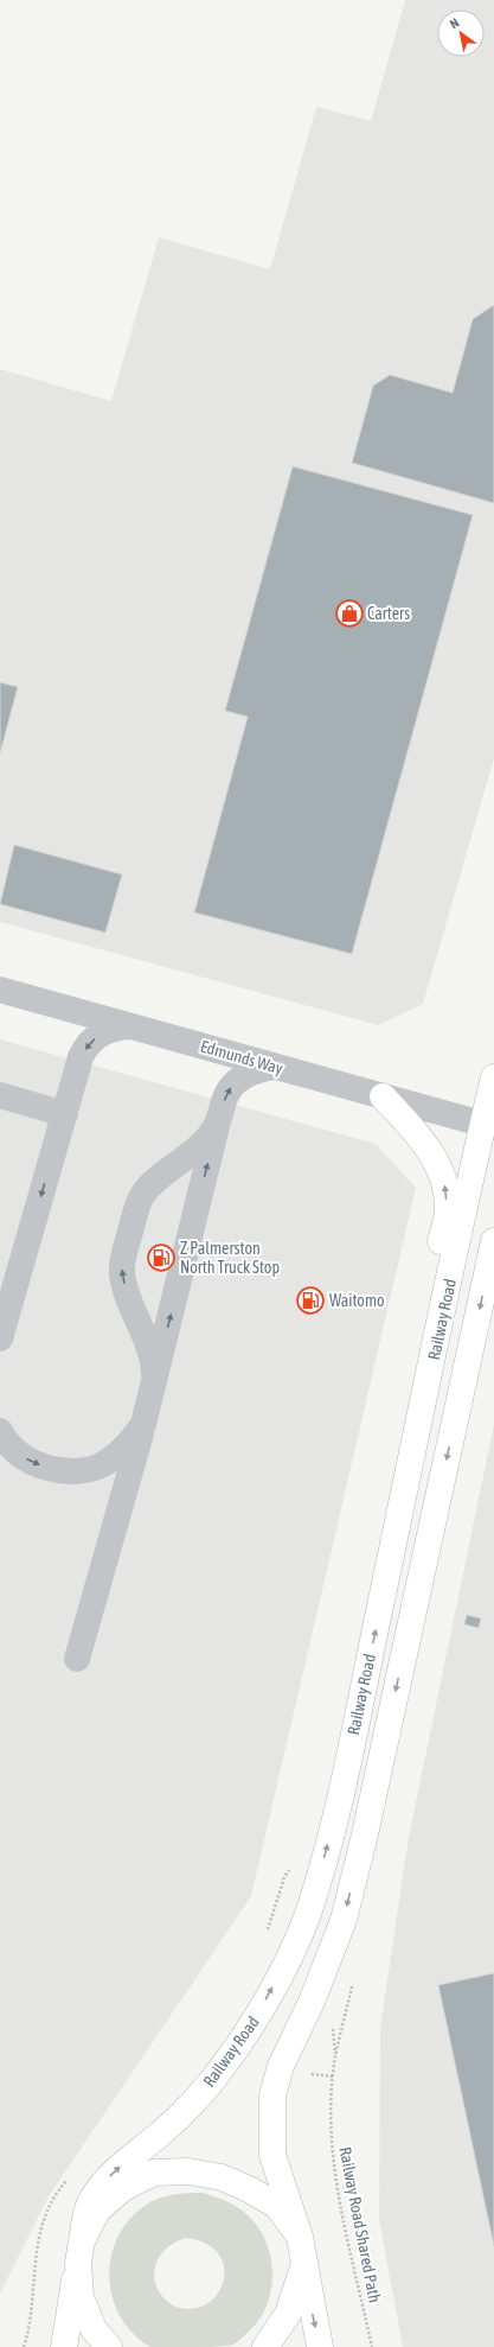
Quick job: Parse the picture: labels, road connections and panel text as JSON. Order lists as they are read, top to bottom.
{
  "streets": {
    "main road": ["Railway Road"],
    "street": ["Edmunds Way"],
    "path": ["Railway Road Shared Path"]
  },
  "crossings": [
    ["Edmunds Way", "Railway Road"]
  ],
  "places": {
    "shop": ["Carters"],
    "fuel station": ["Z Palmerston North Truck Stop", "Waitomo"]
  },
  "north": "top left"
}
